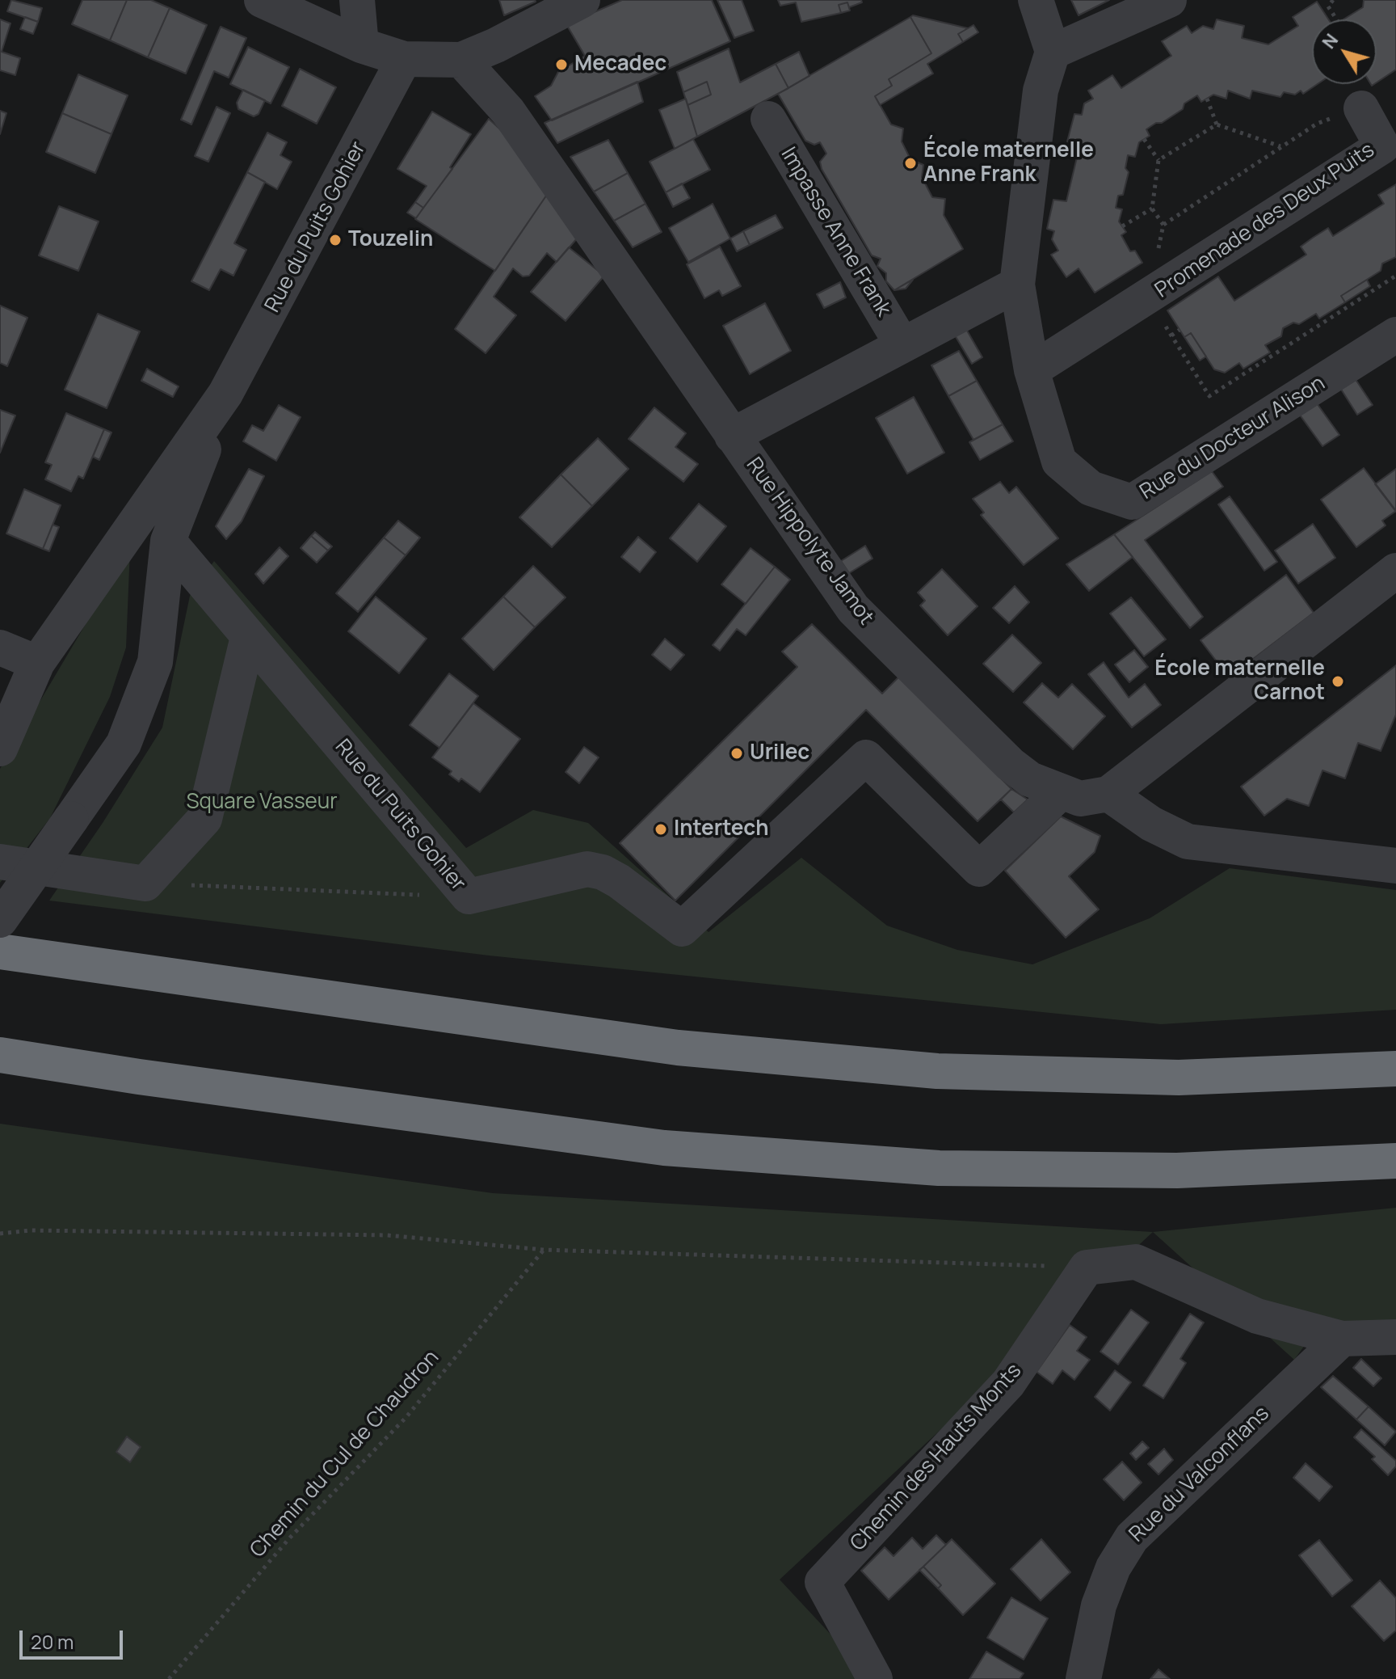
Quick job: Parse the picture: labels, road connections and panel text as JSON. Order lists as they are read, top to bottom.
{
  "streets": {
    "street": [
      "Promenade des Deux Puits",
      "Rue du Puits Gohier",
      "Impasse Anne Frank",
      "Rue du Docteur Alison",
      "Rue Hippolyte Jamot",
      "Chemin des Hauts Monts",
      "Rue du Valconflans"
    ],
    "path": ["Chemin du Cul de Chaudron"]
  },
  "crossings": [
    ["Promenade des Deux Puits", "Rue du Docteur Alison"],
    ["Rue du Puits Gohier", "Rue Hippolyte Jamot"]
  ],
  "parks": ["Square Vasseur"],
  "places": [
    "Mecadec",
    "École maternelle Anne Frank",
    "Touzelin",
    "École maternelle Carnot",
    "Urilec",
    "Intertech"
  ],
  "scale_bar": "20 m",
  "north": "top left"
}
